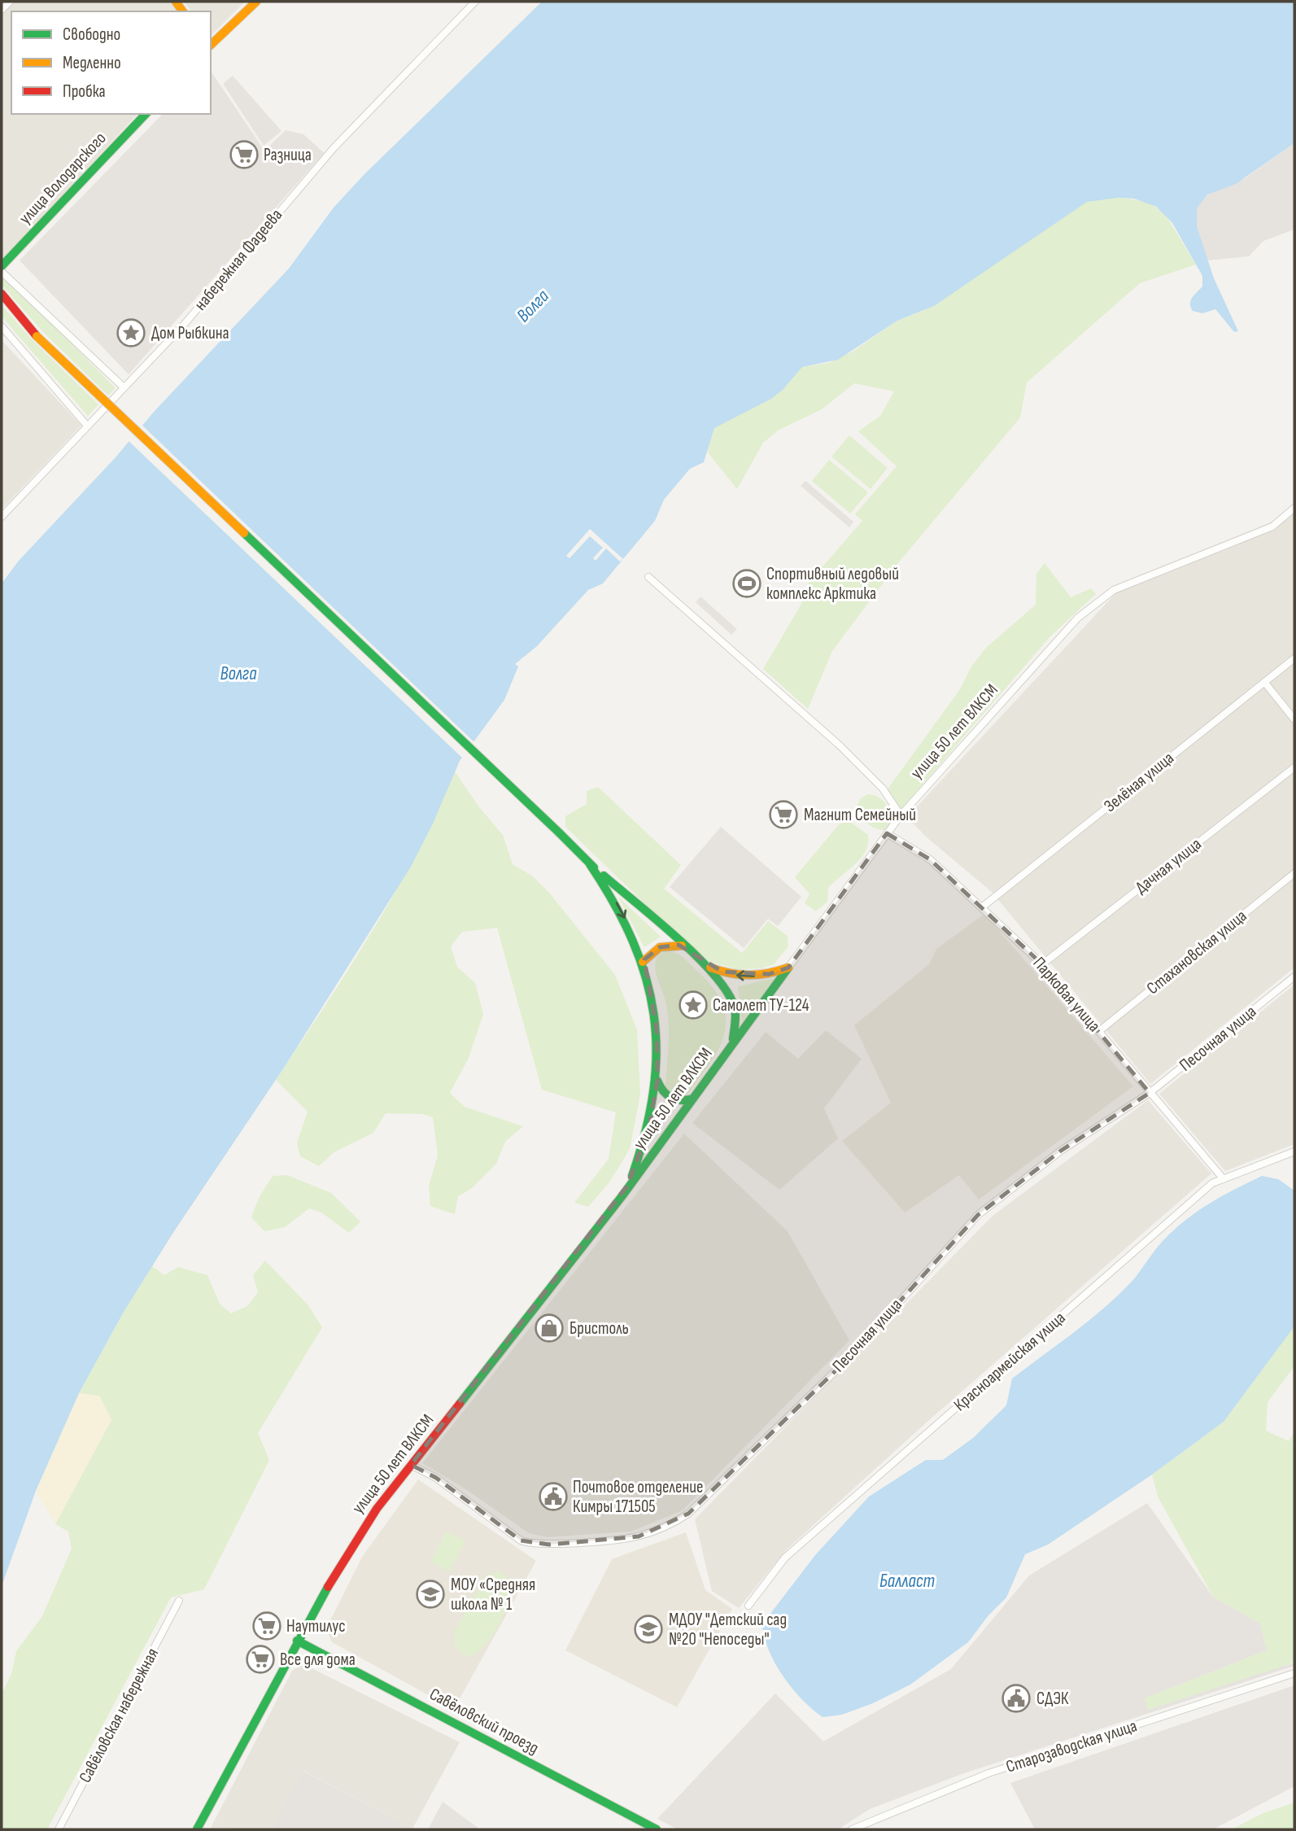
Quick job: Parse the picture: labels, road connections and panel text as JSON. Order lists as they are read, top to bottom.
{
  "streets": {
    "main road": ["улица Володарского", "улица 50 лет ВЛКСМ", "Савёловский проезд"],
    "street": [
      "набережная Фадеева",
      "Зелёная улица",
      "Дачная улица",
      "Стахановская улица",
      "Парковая улица",
      "Песочная улица",
      "Красноармейская улица",
      "Савёловская набережная",
      "Старозаводская улица"
    ]
  },
  "crossings": [
    ["улица 50 лет ВЛКСМ", "Парковая улица"],
    ["улица 50 лет ВЛКСМ", "Песочная улица"],
    ["улица 50 лет ВЛКСМ", "Савёловский проезд"],
    ["Зелёная улица", "Парковая улица"],
    ["Дачная улица", "Парковая улица"],
    ["Стахановская улица", "Парковая улица"],
    ["Парковая улица", "Песочная улица"],
    ["Парковая улица", "Красноармейская улица"]
  ],
  "water": ["Волга", "Балласт"],
  "places": {
    "supermarket": [
      "Разница",
      "Магнит Семейный",
      "Наутилус",
      "Все для дома"
    ],
    "place": ["Дом Рыбкина", "Самолет ТУ-124"],
    "sports": ["Спортивный ледовый комплекс Арктика"],
    "shop": ["Бристоль"],
    "public building": ["Почтовое отделение Кимры 171505", "СДЭК"],
    "school or university": ["МОУ «Средняя школа № 1", "МДОУ \"Детский сад №20 \"Непоседы\""]
  },
  "legend": ["Свободно", "Медленно", "Пробка"]
}
